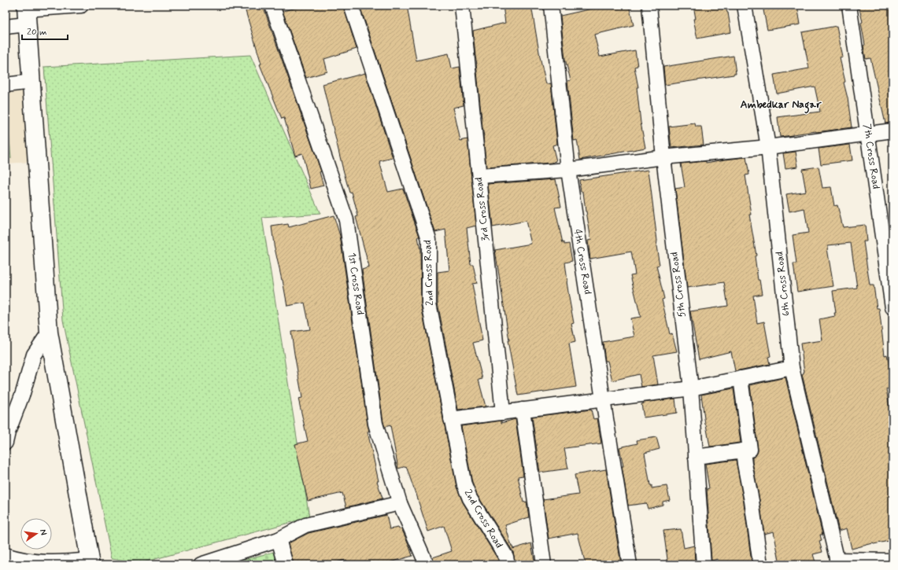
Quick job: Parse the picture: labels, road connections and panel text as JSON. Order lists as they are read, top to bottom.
{
  "streets": {
    "street": [
      "7th Cross Road",
      "3rd Cross Road",
      "4th Cross Road",
      "2nd Cross Road",
      "1st Cross Road",
      "6th Cross Road",
      "5th Cross Road"
    ]
  },
  "districts": ["Ambedkar Nagar"],
  "scale_bar": "20 m",
  "north": "right"
}
